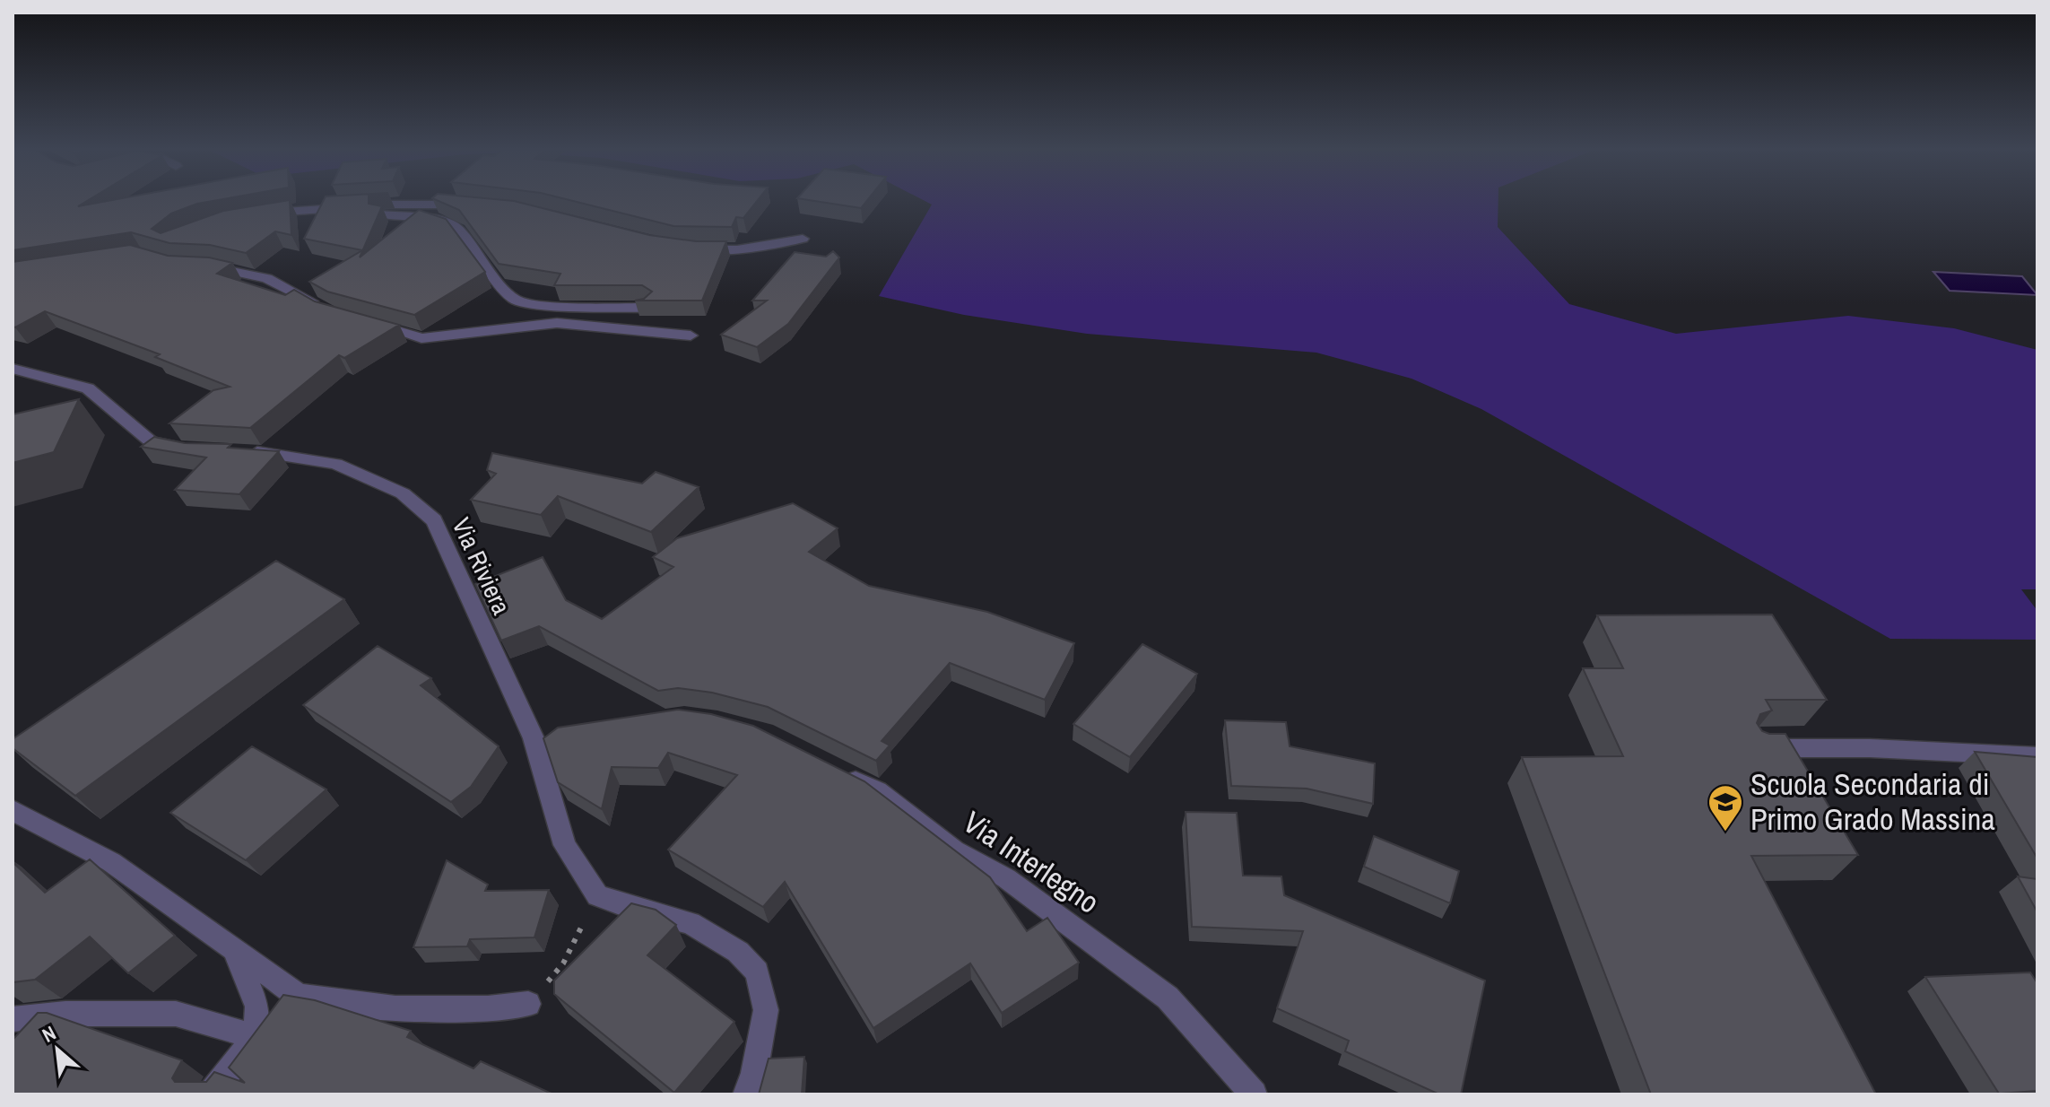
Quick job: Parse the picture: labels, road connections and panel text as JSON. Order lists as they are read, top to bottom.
{
  "streets": {
    "street": ["Via Riviera", "Via Interlegno"]
  },
  "places": {
    "school or university": ["Scuola Secondaria di Primo Grado Massina"]
  },
  "north": "top left"
}
